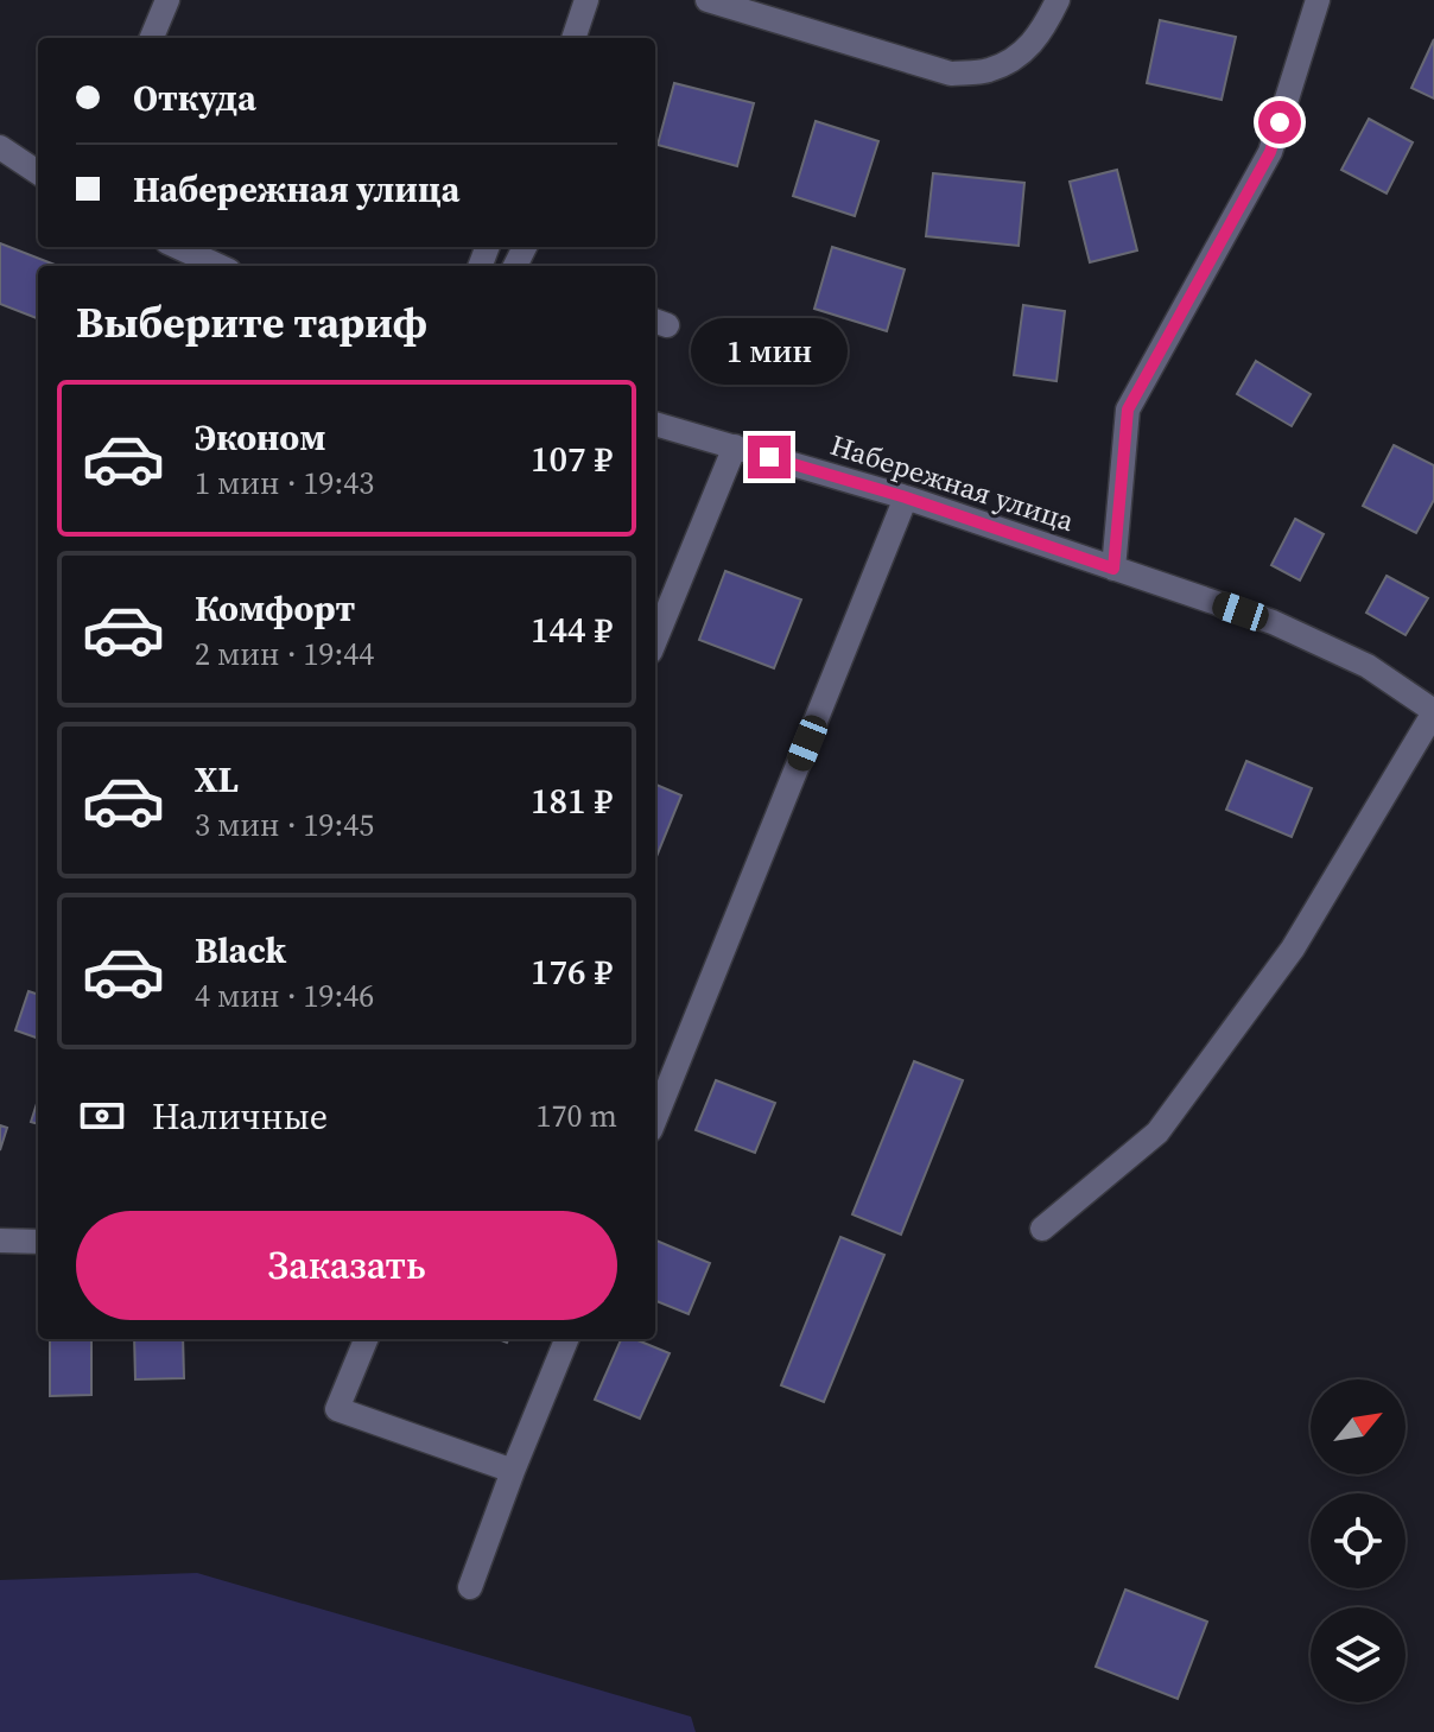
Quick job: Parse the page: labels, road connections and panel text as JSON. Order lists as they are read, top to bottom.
{
  "streets": {
    "street": ["Набережная улица"]
  },
  "north": "top right",
  "page": {
    "banner": ["Откуда", "Набережная улица"],
    "heading": "Выберите тариф",
    "bubble": "1 мин",
    "list": [
      {
        "name": "Эконом",
        "note": "1 мин · 19:43",
        "value": "107 ₽"
      },
      {
        "name": "Комфорт",
        "note": "2 мин · 19:44",
        "value": "144 ₽"
      },
      {
        "name": "XL",
        "note": "3 мин · 19:45",
        "value": "181 ₽"
      },
      {
        "name": "Black",
        "note": "4 мин · 19:46",
        "value": "176 ₽"
      }
    ],
    "pay": ["Наличные", "170 m"],
    "buttons": "Заказать"
  }
}
